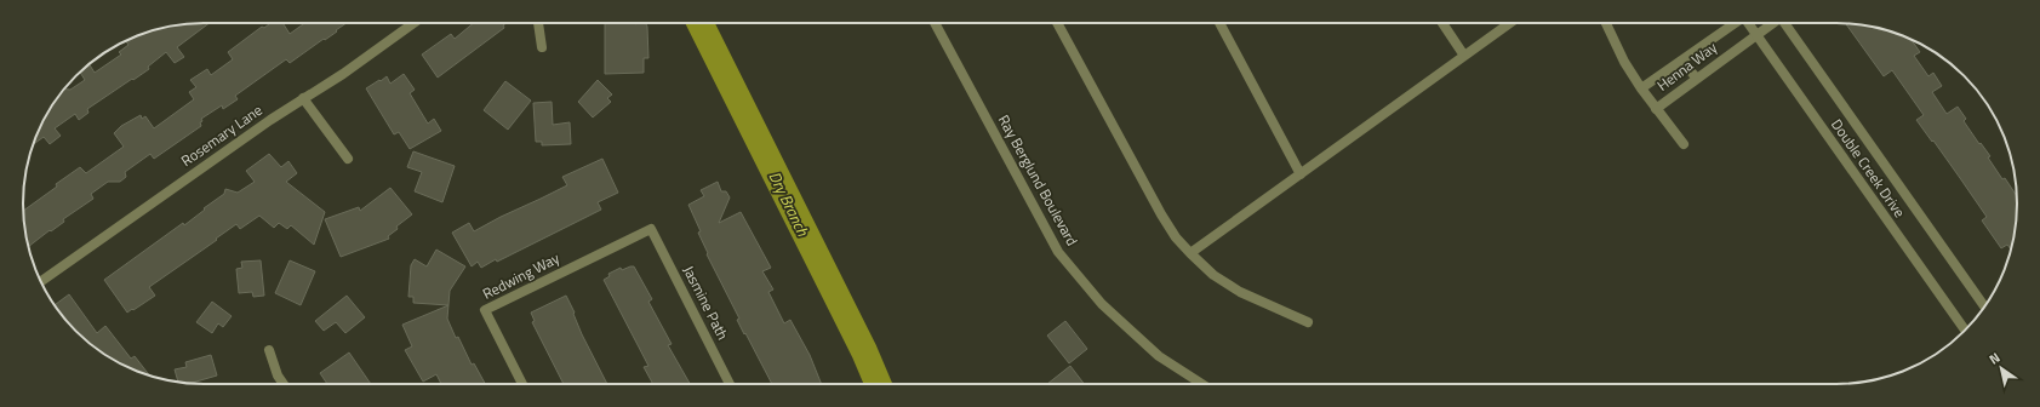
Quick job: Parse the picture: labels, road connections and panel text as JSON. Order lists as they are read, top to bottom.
{
  "streets": {
    "street": [
      "Henna Way",
      "Rosemary Lane",
      "Double Creek Drive",
      "Ray Berglund Boulevard",
      "Redwing Way",
      "Jasmine Path"
    ]
  },
  "crossings": [
    ["Henna Way", "Double Creek Drive"],
    ["Redwing Way", "Jasmine Path"]
  ],
  "water": ["Dry Branch"],
  "north": "top left"
}
